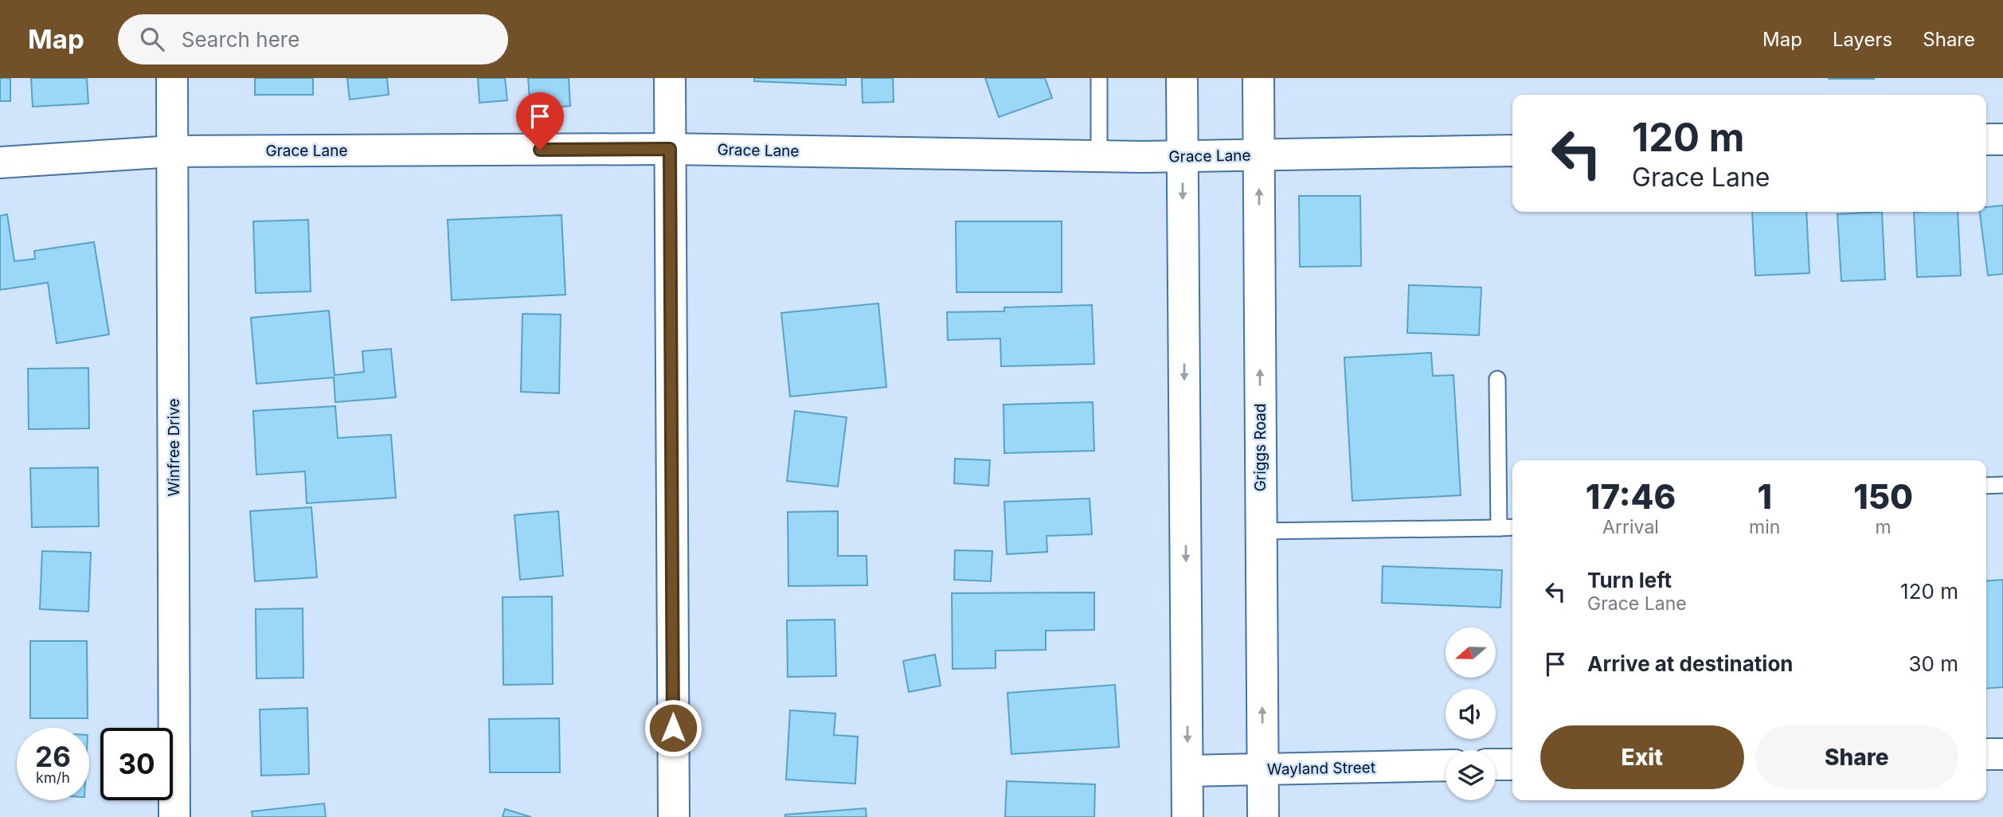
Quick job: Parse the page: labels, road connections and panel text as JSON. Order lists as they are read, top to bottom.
{
  "streets": {
    "street": [
      "Grace Lane",
      "Winfree Drive",
      "Griggs Road",
      "Wayland Street"
    ]
  },
  "crossings": [
    ["Grace Lane", "Winfree Drive"],
    ["Grace Lane", "Griggs Road"],
    ["Griggs Road", "Wayland Street"]
  ],
  "north": "left",
  "page": {
    "header": "Map",
    "search": "Search here",
    "nav": ["Map", "Layers", "Share"],
    "turn": ["120 m", "Grace Lane"],
    "eta": [
      "17:46",
      "Arrival",
      "1",
      "min",
      "150",
      "m"
    ],
    "list": [
      {
        "name": "Turn left",
        "note": "Grace Lane",
        "value": "120 m"
      },
      {
        "name": "Arrive at destination",
        "value": "30 m"
      }
    ],
    "buttons": ["Exit", "Share"],
    "speed": "26 km/h",
    "limit": "30"
  }
}
